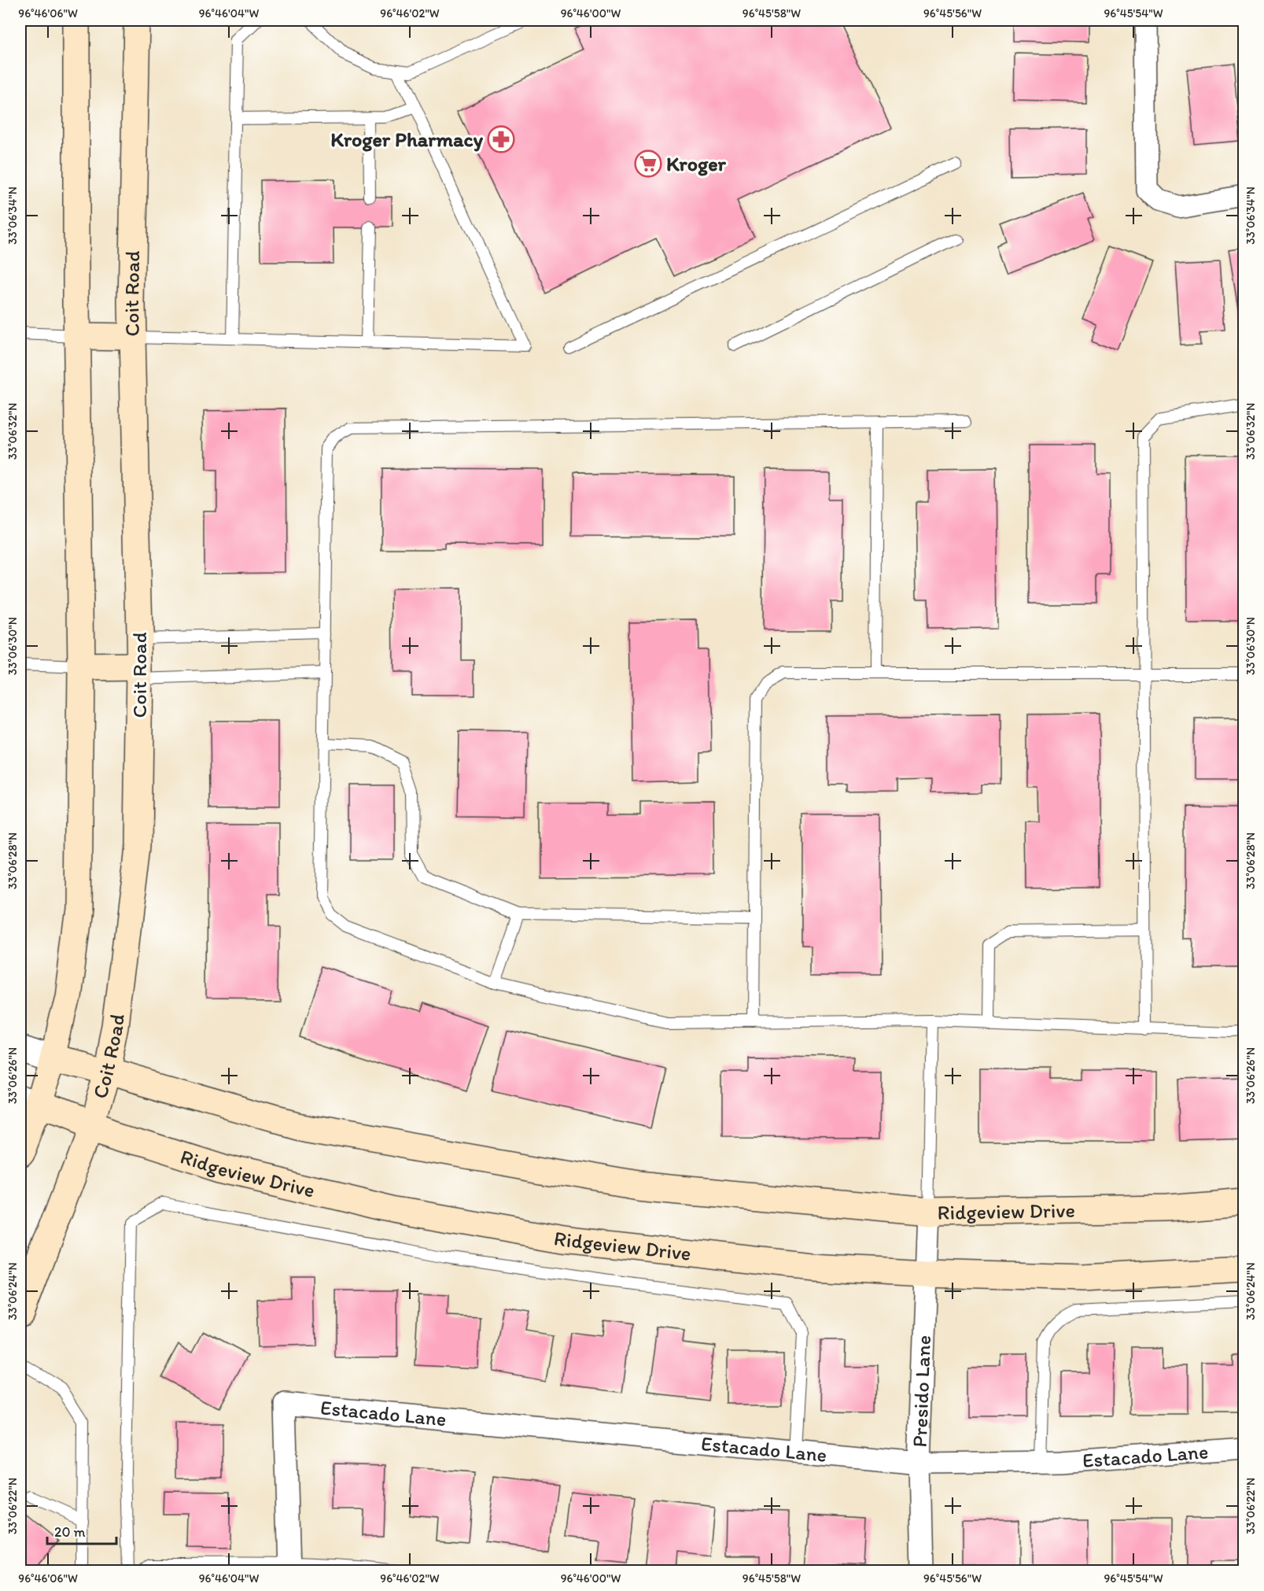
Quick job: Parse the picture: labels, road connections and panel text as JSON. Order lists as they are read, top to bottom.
{
  "streets": {
    "main road": ["Coit Road", "Ridgeview Drive"],
    "street": ["Presido Lane", "Estacado Lane"]
  },
  "crossings": [
    ["Coit Road", "Ridgeview Drive"],
    ["Ridgeview Drive", "Presido Lane"],
    ["Presido Lane", "Estacado Lane"]
  ],
  "places": {
    "pharmacy": ["Kroger Pharmacy"],
    "supermarket": ["Kroger"]
  },
  "scale_bar": "20 m",
  "coordinates": [
    "96°46'06\"W",
    "96°46'04\"W",
    "96°46'02\"W",
    "96°46'00\"W",
    "96°45'58\"W",
    "96°45'56\"W",
    "96°45'54\"W",
    "33°06'34\"N",
    "33°06'32\"N",
    "33°06'30\"N",
    "33°06'28\"N",
    "33°06'26\"N",
    "33°06'24\"N",
    "33°06'22\"N"
  ]
}
